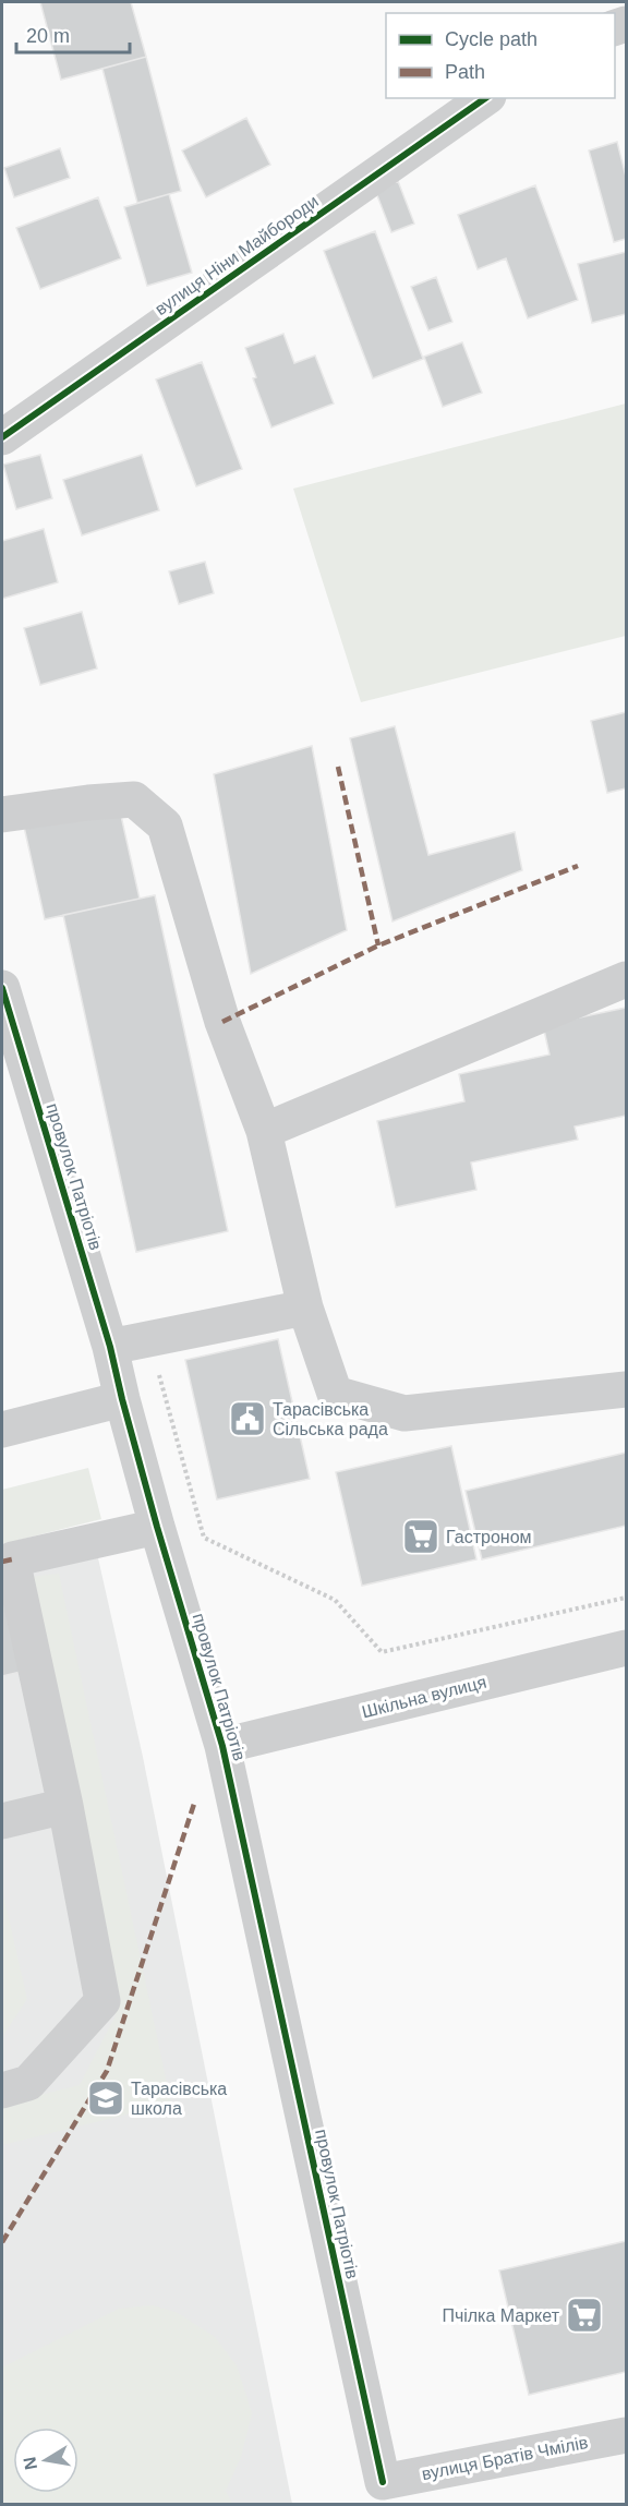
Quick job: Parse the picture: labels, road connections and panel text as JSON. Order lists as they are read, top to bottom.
{
  "streets": {
    "street": [
      "вулиця Ніни Майбороди",
      "провулок Патріотів",
      "Шкільна вулиця",
      "вулиця Братів Чмілів"
    ]
  },
  "crossings": [
    ["провулок Патріотів", "Шкільна вулиця"],
    ["провулок Патріотів", "вулиця Братів Чмілів"]
  ],
  "places": {
    "public building": ["Тарасівська Сільська рада"],
    "supermarket": ["Гастроном", "Пчілка Маркет"],
    "school or university": ["Тарасівська школа"]
  },
  "legend": ["Cycle path", "Path"],
  "scale_bar": "20 m",
  "north": "left"
}
